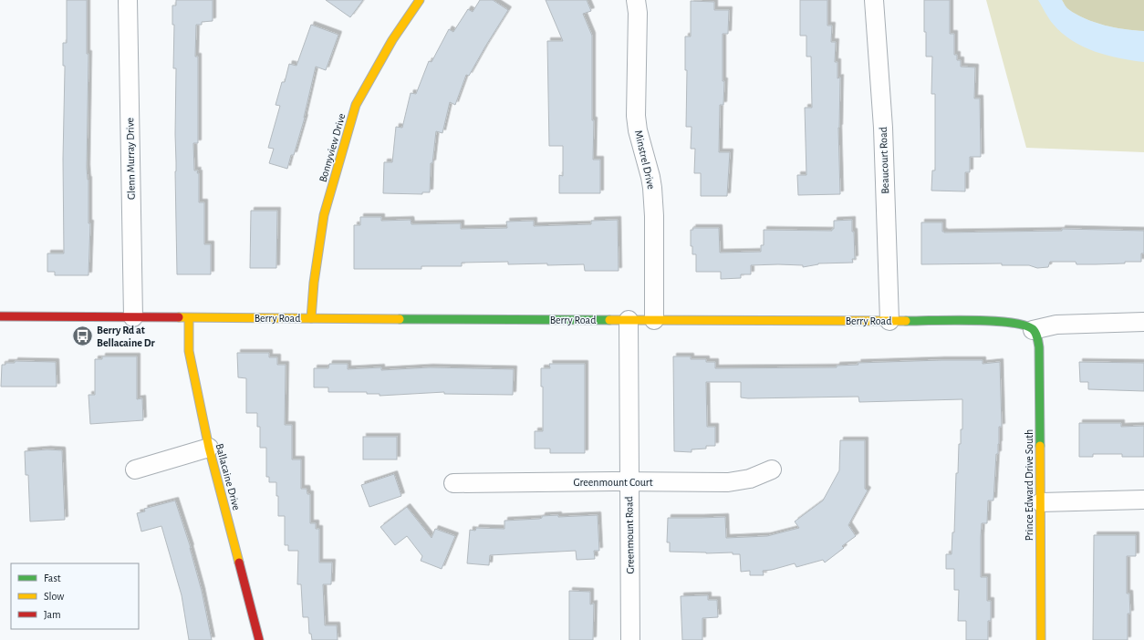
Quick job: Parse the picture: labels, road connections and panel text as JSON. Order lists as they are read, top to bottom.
{
  "streets": {
    "street": [
      "Bonnyview Drive",
      "Glenn Murray Drive",
      "Minstrel Drive",
      "Beaucourt Road",
      "Berry Road",
      "Ballacaine Drive",
      "Greenmount Court",
      "Prince Edward Drive South",
      "Greenmount Road"
    ]
  },
  "crossings": [
    ["Bonnyview Drive", "Berry Road"],
    ["Glenn Murray Drive", "Berry Road"],
    ["Minstrel Drive", "Berry Road"],
    ["Beaucourt Road", "Berry Road"],
    ["Berry Road", "Ballacaine Drive"],
    ["Berry Road", "Prince Edward Drive South"],
    ["Berry Road", "Greenmount Road"],
    ["Greenmount Court", "Greenmount Road"]
  ],
  "places": {
    "bus stop": ["Berry Rd at Bellacaine Dr"]
  },
  "legend": ["Fast", "Slow", "Jam"]
}
